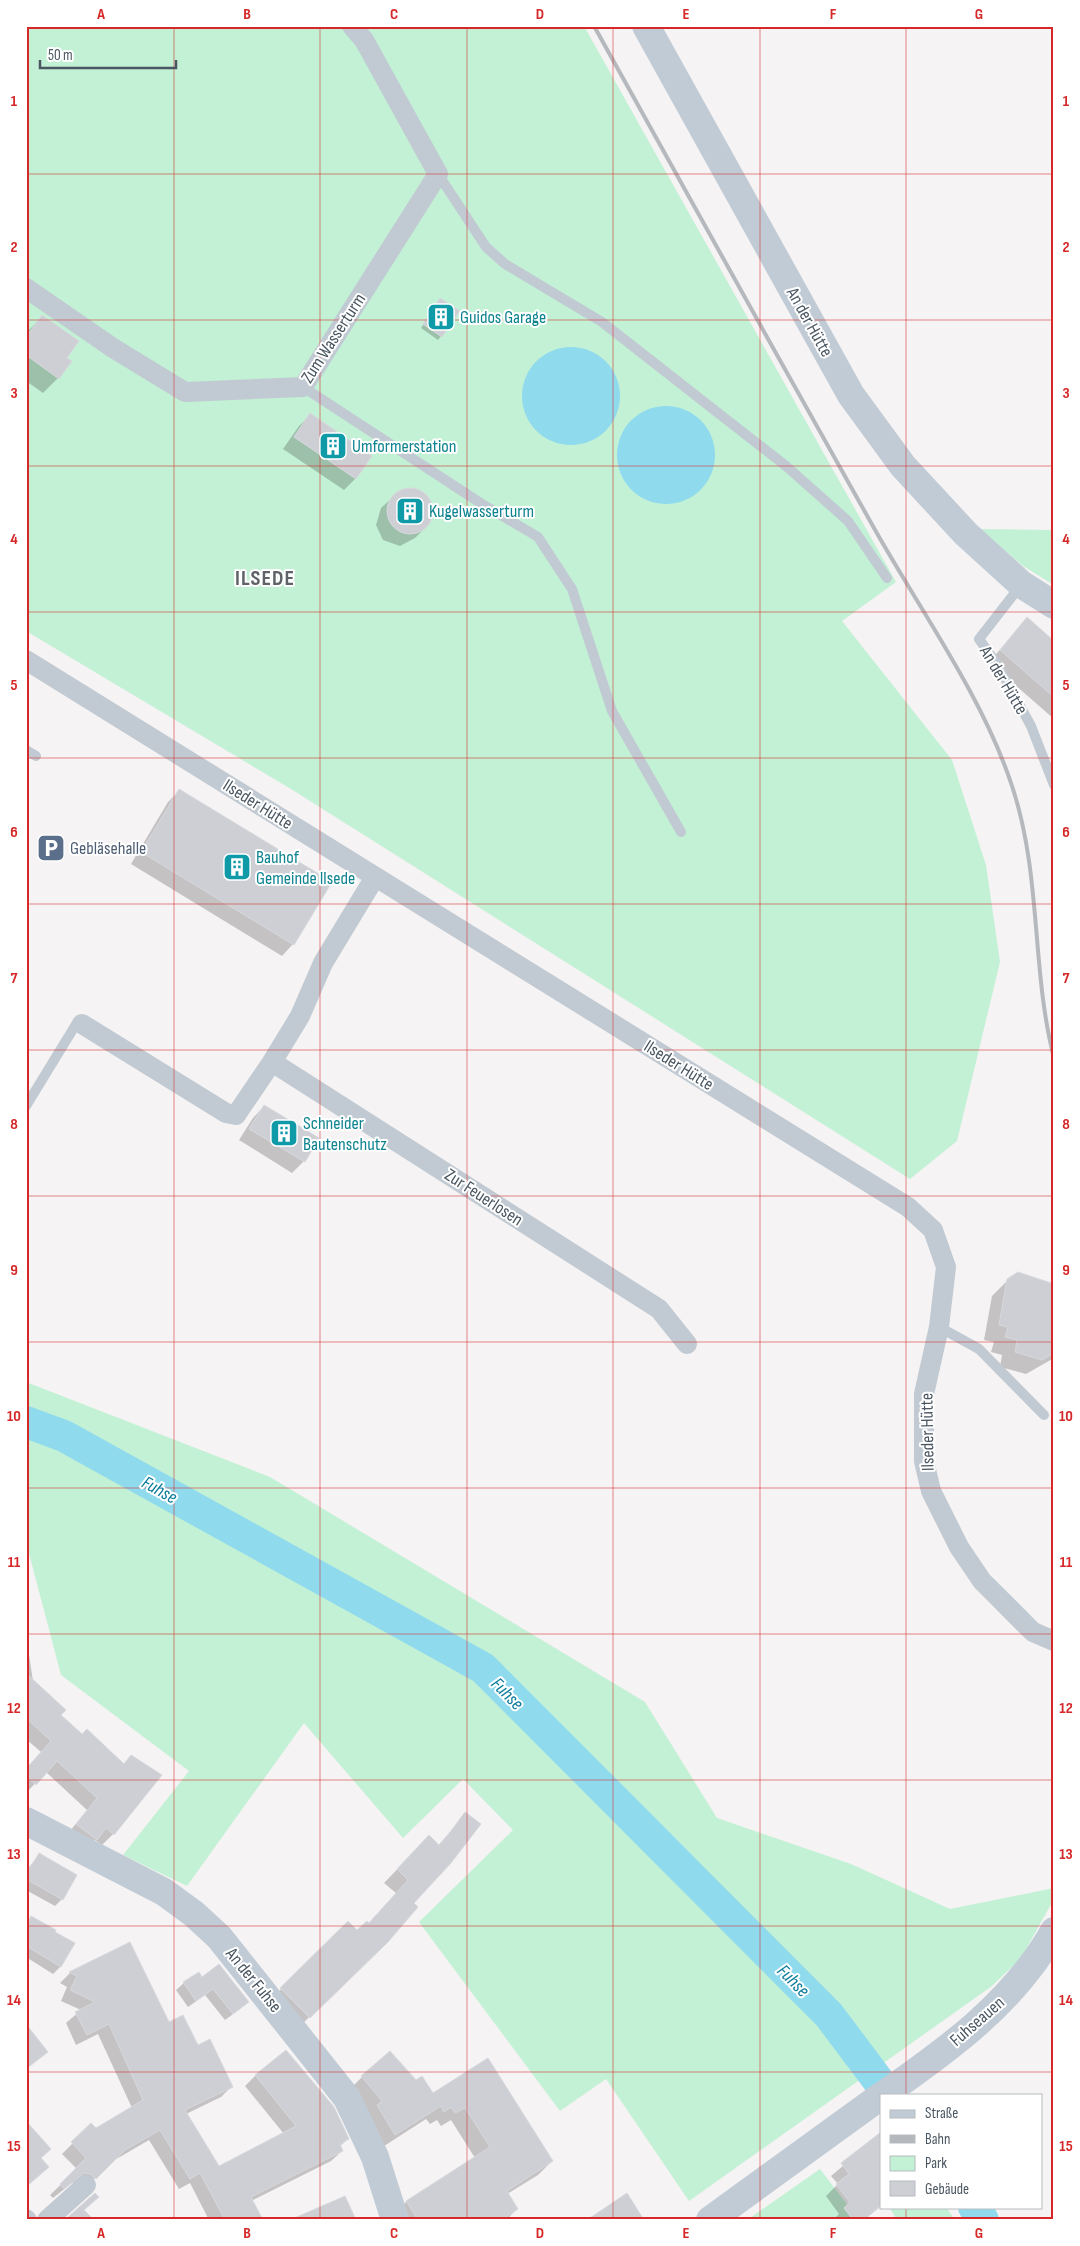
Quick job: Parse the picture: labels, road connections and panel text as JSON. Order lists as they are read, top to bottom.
{
  "streets": {
    "street": [
      "An der Hütte",
      "Zum Wasserturm",
      "Ilseder Hütte",
      "Zur Feuerlosen",
      "An der Fuhse",
      "Fuhseauen"
    ]
  },
  "districts": ["ILSEDE"],
  "water": ["Fuhse"],
  "places": {
    "building": [
      "Guidos Garage",
      "Umformerstation",
      "Kugelwasserturm",
      "Bauhof Gemeinde Ilsede",
      "Schneider Bautenschutz"
    ],
    "parking": ["Gebläsehalle"]
  },
  "legend": [
    "Straße",
    "Bahn",
    "Park",
    "Gebäude"
  ],
  "scale_bar": "50 m",
  "grid": {
    "columns": [
      "A",
      "B",
      "C",
      "D",
      "E",
      "F",
      "G"
    ],
    "rows": [
      "1",
      "2",
      "3",
      "4",
      "5",
      "6",
      "7",
      "8",
      "9",
      "10",
      "11",
      "12",
      "13",
      "14",
      "15"
    ]
  }
}
